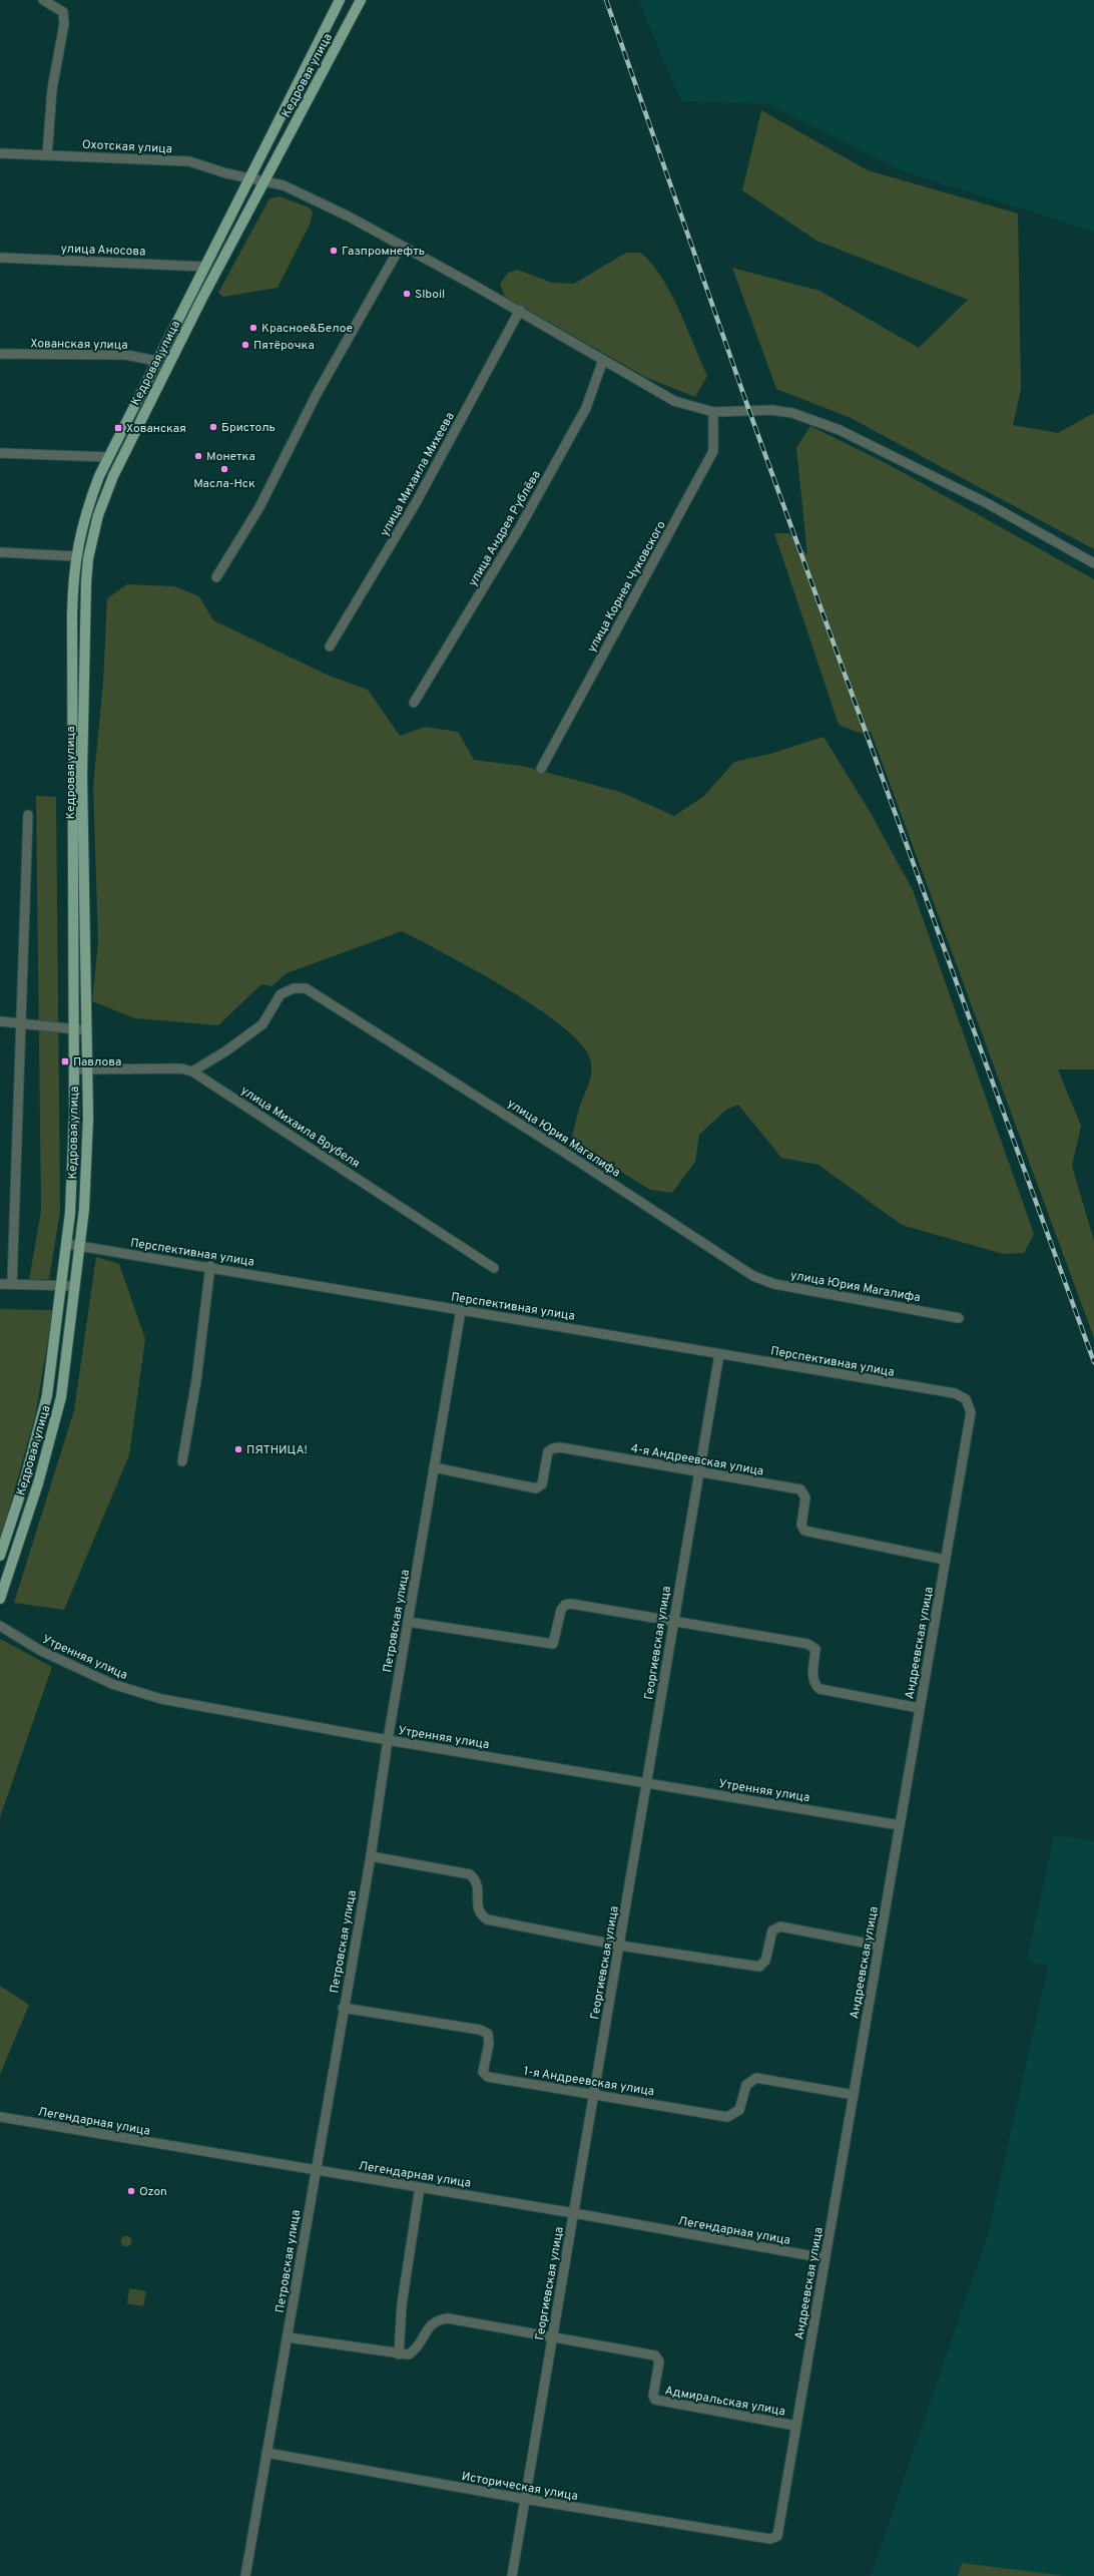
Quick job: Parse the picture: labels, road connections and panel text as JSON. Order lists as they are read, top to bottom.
{
  "streets": {
    "main road": ["Кедровая улица"],
    "street": [
      "Охотская улица",
      "улица Аносова",
      "Хованская улица",
      "улица Михаила Михеева",
      "улица Андрея Рублёва",
      "улица Корнея Чуковского",
      "улица Михаила Врубеля",
      "улица Юрия Магалифа",
      "Перспективная улица",
      "4-я Андреевская улица",
      "Петровская улица",
      "Георгиевская улица",
      "Андреевская улица",
      "Утренняя улица",
      "1-я Андреевская улица",
      "Легендарная улица",
      "Адмиральская улица",
      "Историческая улица"
    ]
  },
  "crossings": [
    ["Кедровая улица", "Охотская улица"],
    ["Кедровая улица", "улица Аносова"],
    ["Кедровая улица", "Хованская улица"],
    ["Кедровая улица", "улица Михаила Врубеля"],
    ["Кедровая улица", "Перспективная улица"],
    ["Охотская улица", "улица Михаила Михеева"],
    ["Охотская улица", "улица Андрея Рублёва"],
    ["Охотская улица", "улица Корнея Чуковского"],
    ["улица Михаила Врубеля", "улица Юрия Магалифа"],
    ["Перспективная улица", "Петровская улица"],
    ["Перспективная улица", "Георгиевская улица"],
    ["Перспективная улица", "Андреевская улица"],
    ["4-я Андреевская улица", "Петровская улица"],
    ["4-я Андреевская улица", "Георгиевская улица"],
    ["4-я Андреевская улица", "Андреевская улица"],
    ["Петровская улица", "Утренняя улица"],
    ["Петровская улица", "1-я Андреевская улица"],
    ["Петровская улица", "Легендарная улица"],
    ["Петровская улица", "Адмиральская улица"],
    ["Петровская улица", "Историческая улица"],
    ["Георгиевская улица", "Утренняя улица"],
    ["Георгиевская улица", "1-я Андреевская улица"],
    ["Георгиевская улица", "Легендарная улица"],
    ["Георгиевская улица", "Адмиральская улица"],
    ["Георгиевская улица", "Историческая улица"],
    ["Андреевская улица", "Утренняя улица"],
    ["Андреевская улица", "1-я Андреевская улица"],
    ["Андреевская улица", "Легендарная улица"],
    ["Андреевская улица", "Адмиральская улица"],
    ["Андреевская улица", "Историческая улица"]
  ],
  "places": {
    "other": [
      "Газпромнефть",
      "Slboil",
      "Красное&Белое",
      "Пятёрочка",
      "Бристоль",
      "Монетка",
      "Масла-Нск",
      "ПЯТНИЦА!",
      "Ozon"
    ],
    "transit": ["Хованская", "Павлова"]
  }
}
